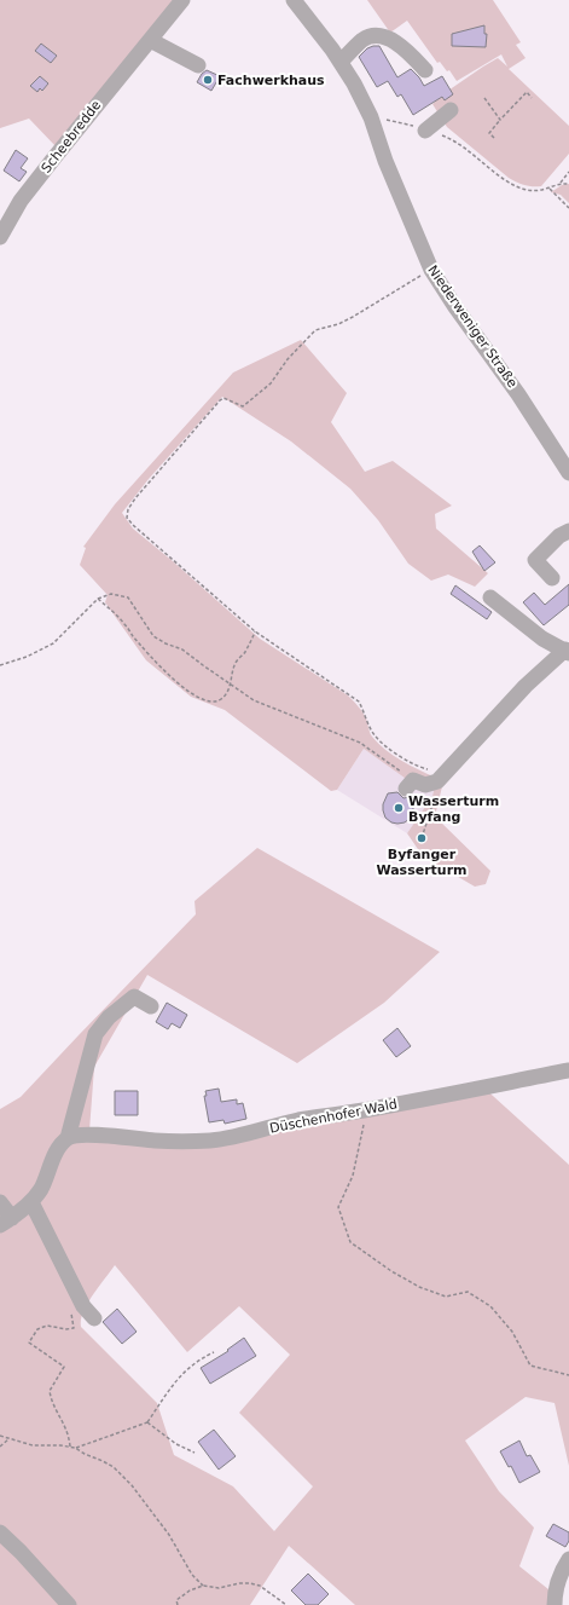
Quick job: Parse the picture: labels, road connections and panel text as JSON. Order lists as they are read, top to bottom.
{
  "streets": {
    "street": ["Scheebredde", "Niederweniger Straße", "Düschenhofer Wald"]
  },
  "places": ["Fachwerkhaus", "Wasserturm Byfang", "Byfanger Wasserturm"]
}
